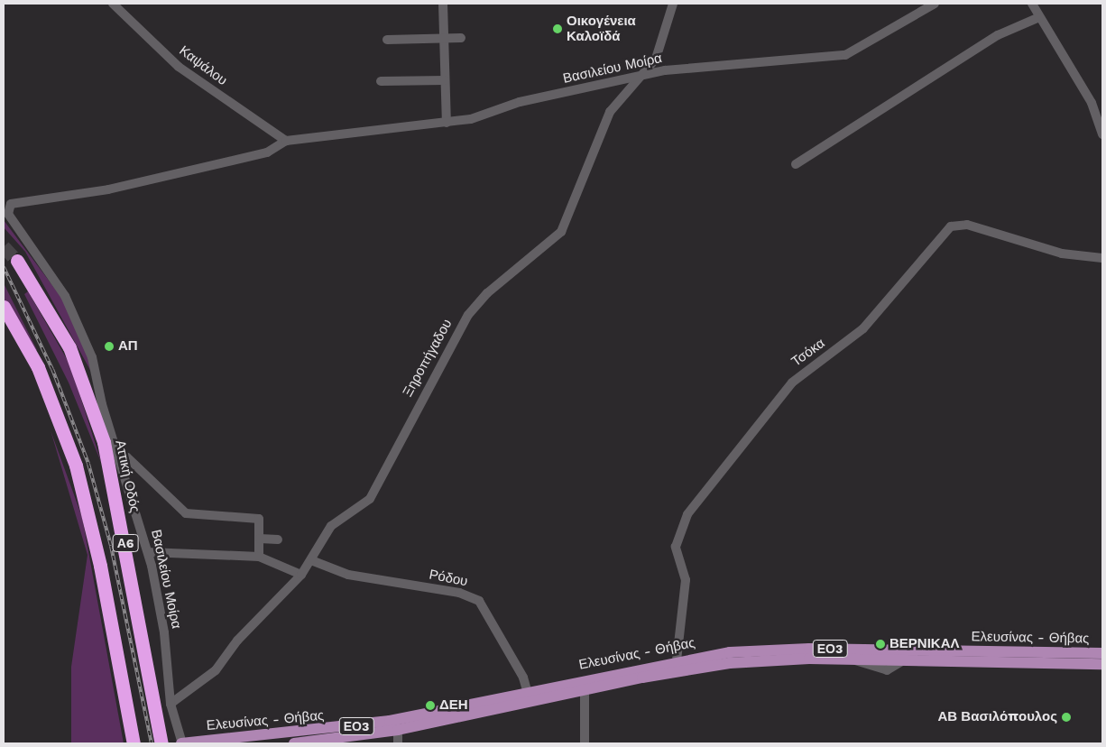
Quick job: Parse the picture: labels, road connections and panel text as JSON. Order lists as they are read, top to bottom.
{
  "streets": {
    "highway": ["Αττική Οδός", "Α6"],
    "main road": ["Ελευσίνας - Θήβας", "ΕΟ3"],
    "street": [
      "Καψάλου",
      "Βασιλείου Μοίρα",
      "Τσόκα",
      "Ξηροπήγαδου",
      "Ρόδου"
    ]
  },
  "crossings": [
    ["Καψάλου", "Βασιλείου Μοίρα"],
    ["Βασιλείου Μοίρα", "Ξηροπήγαδου"],
    ["Βασιλείου Μοίρα", "Ελευσίνας - Θήβας"],
    ["Τσόκα", "Ελευσίνας - Θήβας"],
    ["Ξηροπήγαδου", "Ρόδου"],
    ["Ρόδου", "Ελευσίνας - Θήβας"]
  ],
  "places": [
    "Οικογένεια Καλοϊδά",
    "ΑΠ",
    "ΒΕΡΝΙΚΑΛ",
    "ΔΕΗ",
    "ΑΒ Βασιλόπουλος"
  ]
}
